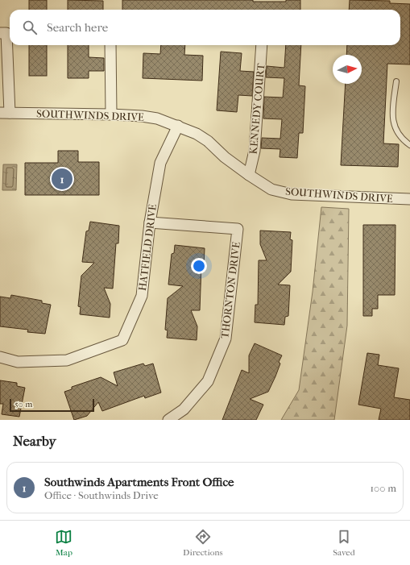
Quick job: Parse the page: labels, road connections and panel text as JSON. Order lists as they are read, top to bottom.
{
  "streets": {
    "street": [
      "KENNEDY COURT",
      "SOUTHWINDS DRIVE",
      "HATFIELD DRIVE",
      "THORNTON DRIVE"
    ]
  },
  "crossings": [
    ["KENNEDY COURT", "SOUTHWINDS DRIVE"],
    ["SOUTHWINDS DRIVE", "HATFIELD DRIVE"],
    ["HATFIELD DRIVE", "THORNTON DRIVE"]
  ],
  "scale_bar": "50 m",
  "north": "right",
  "page": {
    "search": "Search here",
    "pins": "1",
    "scale": "50 m",
    "heading": "Nearby",
    "list": [
      {
        "mark": "1",
        "name": "Southwinds Apartments Front Office",
        "note": "Office · Southwinds Drive",
        "value": "100 m"
      }
    ],
    "nav": ["Map", "Directions", "Saved"]
  }
}
